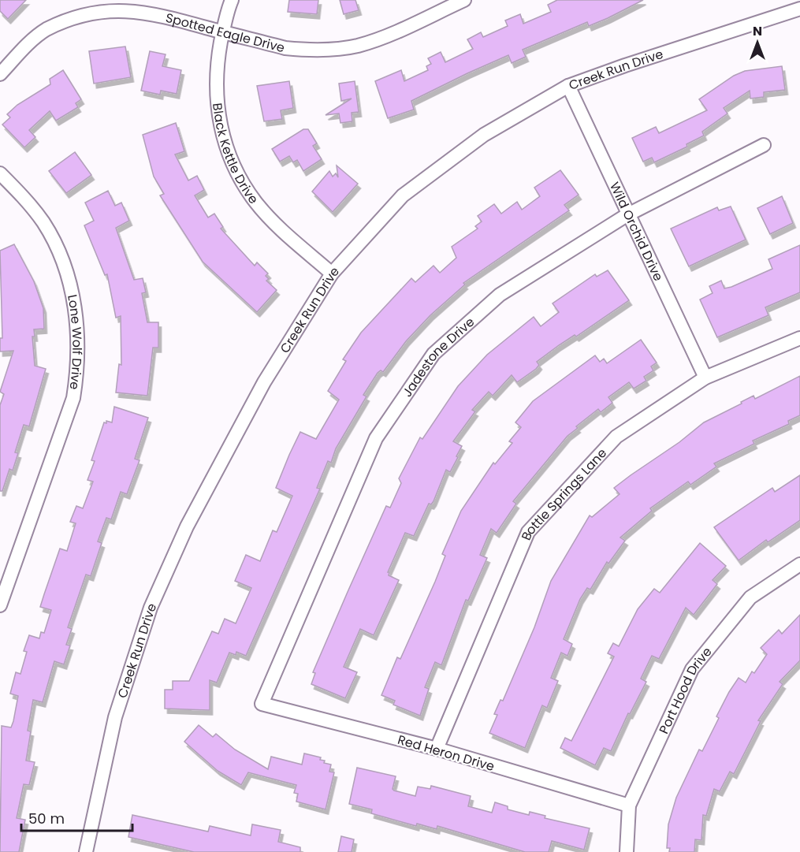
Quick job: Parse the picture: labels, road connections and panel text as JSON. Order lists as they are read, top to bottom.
{
  "streets": {
    "street": [
      "Spotted Eagle Drive",
      "Creek Run Drive",
      "Black Kettle Drive",
      "Wild Orchid Drive",
      "Lone Wolf Drive",
      "Jadestone Drive",
      "Bottle Springs Lane",
      "Port Hood Drive",
      "Red Heron Drive"
    ]
  },
  "crossings": [
    ["Spotted Eagle Drive", "Black Kettle Drive"],
    ["Creek Run Drive", "Black Kettle Drive"],
    ["Creek Run Drive", "Wild Orchid Drive"],
    ["Wild Orchid Drive", "Jadestone Drive"],
    ["Wild Orchid Drive", "Bottle Springs Lane"],
    ["Jadestone Drive", "Red Heron Drive"],
    ["Bottle Springs Lane", "Red Heron Drive"],
    ["Port Hood Drive", "Red Heron Drive"]
  ],
  "scale_bar": "50 m",
  "north": "top"
}
